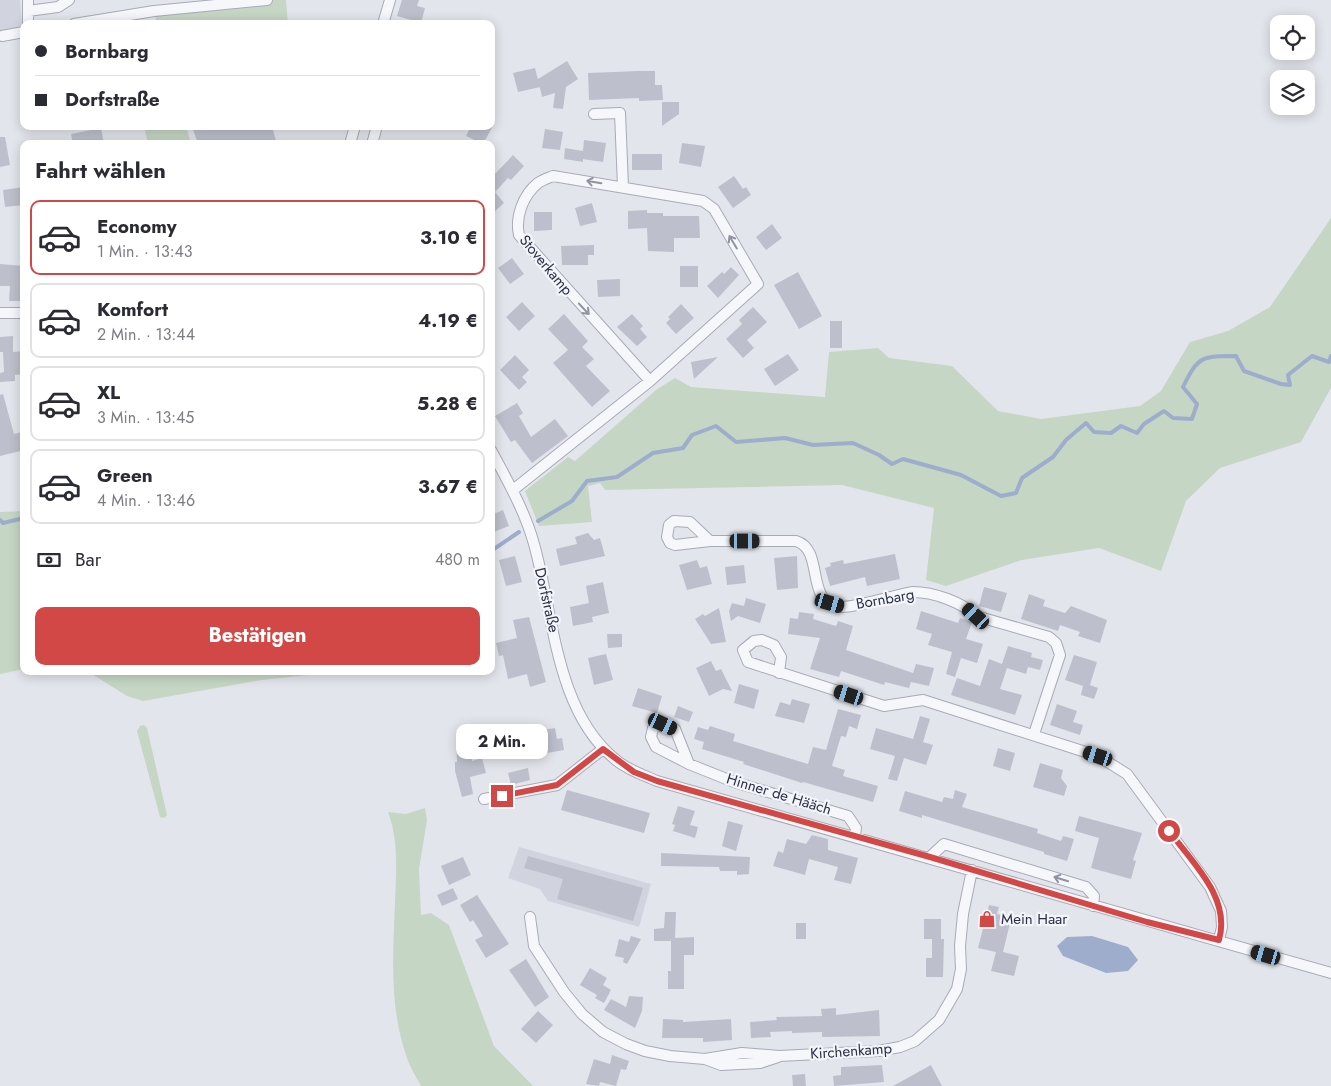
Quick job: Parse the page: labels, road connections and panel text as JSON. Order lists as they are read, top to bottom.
{
  "streets": {
    "street": [
      "Stoverkamp",
      "Bornbarg",
      "Dorfstraße",
      "Hinner de Hääch",
      "Kirchenkamp"
    ]
  },
  "crossings": [
    ["Stoverkamp", "Dorfstraße"],
    ["Dorfstraße", "Hinner de Hääch"],
    ["Dorfstraße", "Kirchenkamp"]
  ],
  "places": {
    "shop": ["Mein Haar"]
  },
  "page": {
    "banner": ["Bornbarg", "Dorfstraße"],
    "heading": "Fahrt wählen",
    "list": [
      {
        "name": "Economy",
        "note": "1 Min. · 13:43",
        "value": "3.10 €"
      },
      {
        "name": "Komfort",
        "note": "2 Min. · 13:44",
        "value": "4.19 €"
      },
      {
        "name": "XL",
        "note": "3 Min. · 13:45",
        "value": "5.28 €"
      },
      {
        "name": "Green",
        "note": "4 Min. · 13:46",
        "value": "3.67 €"
      }
    ],
    "pay": ["Bar", "480 m"],
    "buttons": "Bestätigen",
    "bubble": "2 Min."
  }
}
